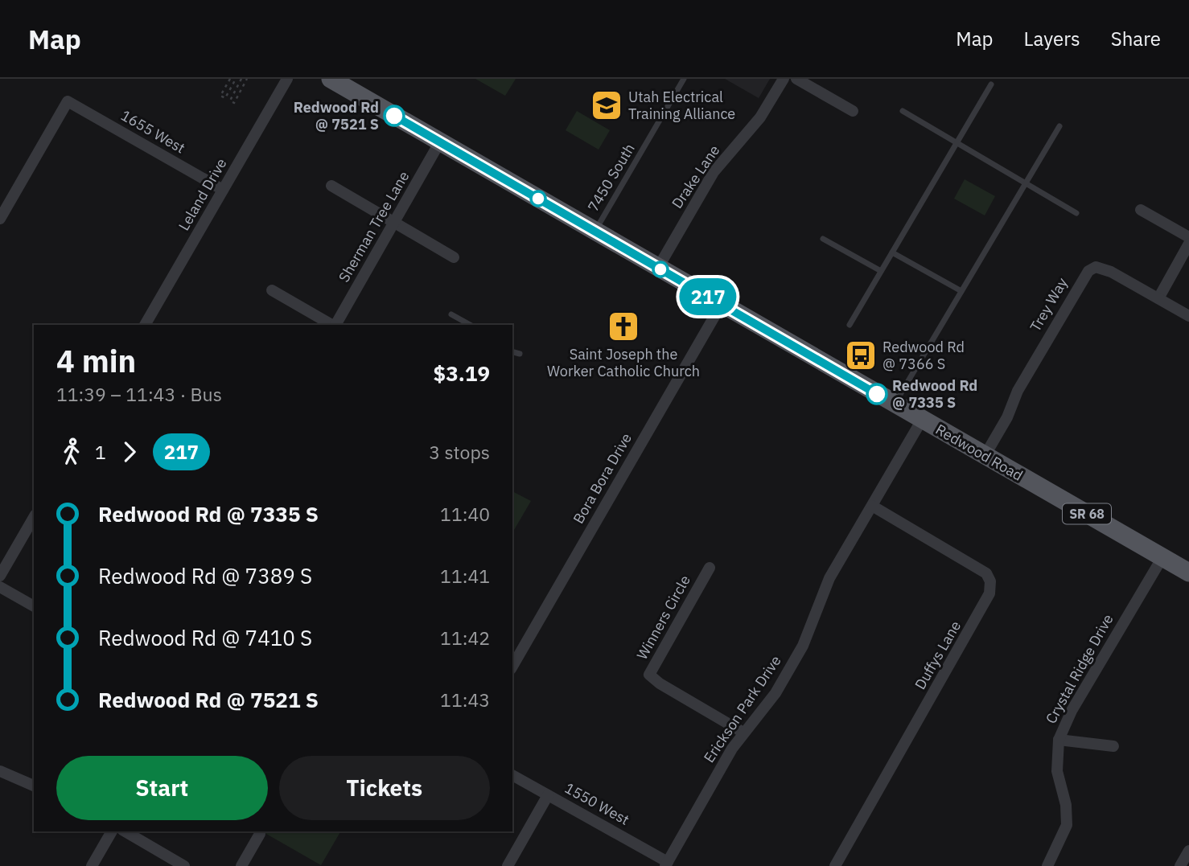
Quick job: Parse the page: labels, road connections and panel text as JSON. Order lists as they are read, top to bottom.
{
  "streets": {
    "main road": ["Redwood Road", "SR 68"],
    "street": [
      "1655 West",
      "Drake Lane",
      "Leland Drive",
      "Sherman Tree Lane",
      "Trey Way",
      "Bora Bora Drive",
      "Winners Circle",
      "Duffys Lane",
      "Crystal Ridge Drive",
      "Erickson Park Drive",
      "1550 West"
    ],
    "lane": ["7450 South"]
  },
  "crossings": [
    ["1655 West", "Leland Drive"],
    ["Drake Lane", "Redwood Road"],
    ["7450 South", "Redwood Road"],
    ["Sherman Tree Lane", "Redwood Road"],
    ["Trey Way", "Redwood Road"],
    ["Redwood Road", "Bora Bora Drive"],
    ["Redwood Road", "Crystal Ridge Drive"],
    ["Redwood Road", "Erickson Park Drive"],
    ["Winners Circle", "Erickson Park Drive"],
    ["Duffys Lane", "Erickson Park Drive"],
    ["Erickson Park Drive", "1550 West"]
  ],
  "places": {
    "school or university": ["Utah Electrical Training Alliance"],
    "other": ["Redwood Rd @ 7521 S", "Redwood Rd @ 7335 S"],
    "church": ["Saint Joseph the Worker Catholic Church"],
    "bus stop": ["Redwood Rd @ 7366 S"]
  },
  "lines": ["bus line 217"],
  "page": {
    "header": "Map",
    "nav": ["Map", "Layers", "Share"],
    "on_map": "217",
    "heading": ["4 min", "11:39 – 11:43 · Bus", "$3.19"],
    "legs": ["1", "217", "3 stops"],
    "list": [
      {
        "name": "Redwood Rd @ 7335 S",
        "value": "11:40"
      },
      {
        "name": "Redwood Rd @ 7389 S",
        "value": "11:41"
      },
      {
        "name": "Redwood Rd @ 7410 S",
        "value": "11:42"
      },
      {
        "name": "Redwood Rd @ 7521 S",
        "value": "11:43"
      }
    ],
    "buttons": ["Start", "Tickets"]
  }
}
